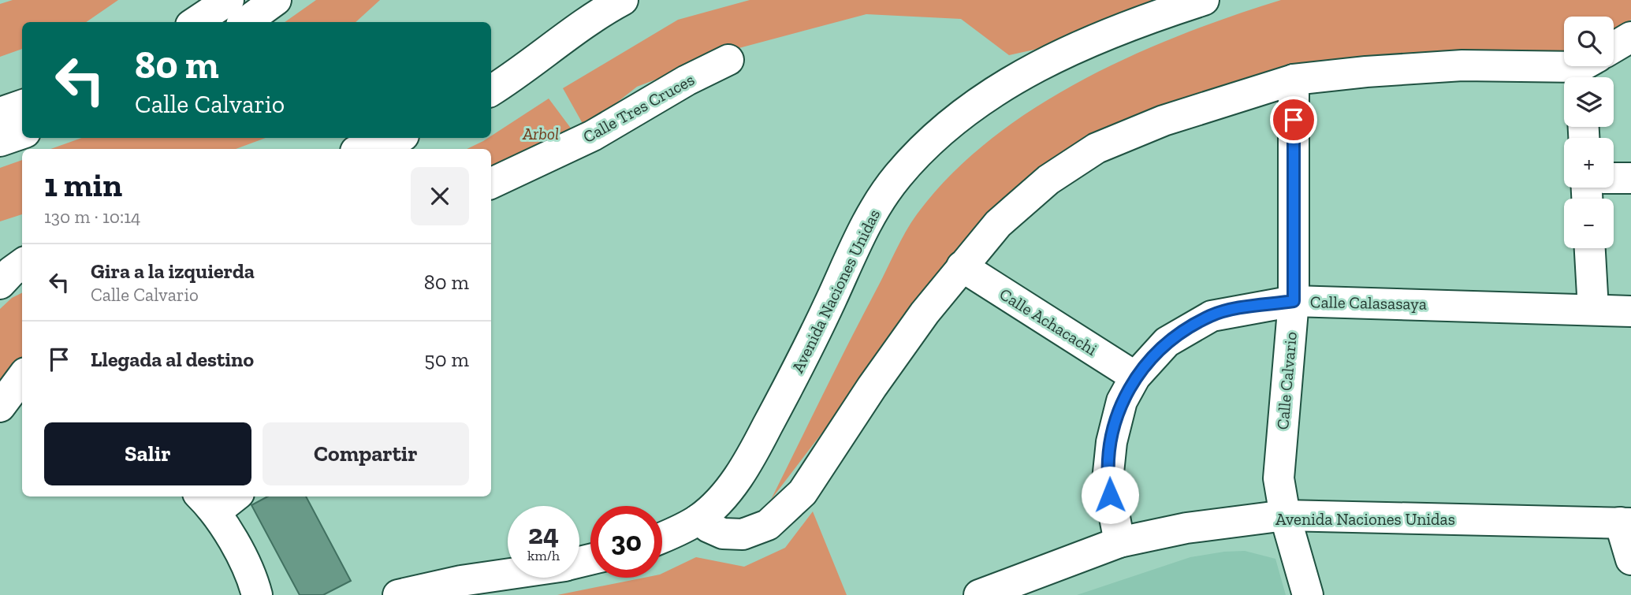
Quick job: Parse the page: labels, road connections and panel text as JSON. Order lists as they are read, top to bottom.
{
  "streets": {
    "main road": [
      "Calle Tres Cruces",
      "Avenida Naciones Unidas",
      "Calle Calasasaya",
      "Calle Achacachi",
      "Calle Calvario"
    ]
  },
  "crossings": [
    ["Avenida Naciones Unidas", "Calle Calasasaya"],
    ["Avenida Naciones Unidas", "Calle Calvario"],
    ["Calle Calasasaya", "Calle Achacachi"],
    ["Calle Calasasaya", "Calle Calvario"]
  ],
  "parks": ["Arbol"],
  "page": {
    "map_buttons": ["+", "−"],
    "turn": ["80 m", "Calle Calvario"],
    "heading": ["1 min", "130 m · 10:14"],
    "list": [
      {
        "name": "Gira a la izquierda",
        "note": "Calle Calvario",
        "value": "80 m"
      },
      {
        "name": "Llegada al destino",
        "value": "50 m"
      }
    ],
    "buttons": ["Salir", "Compartir"],
    "speed": "24 km/h",
    "limit": "30"
  }
}
